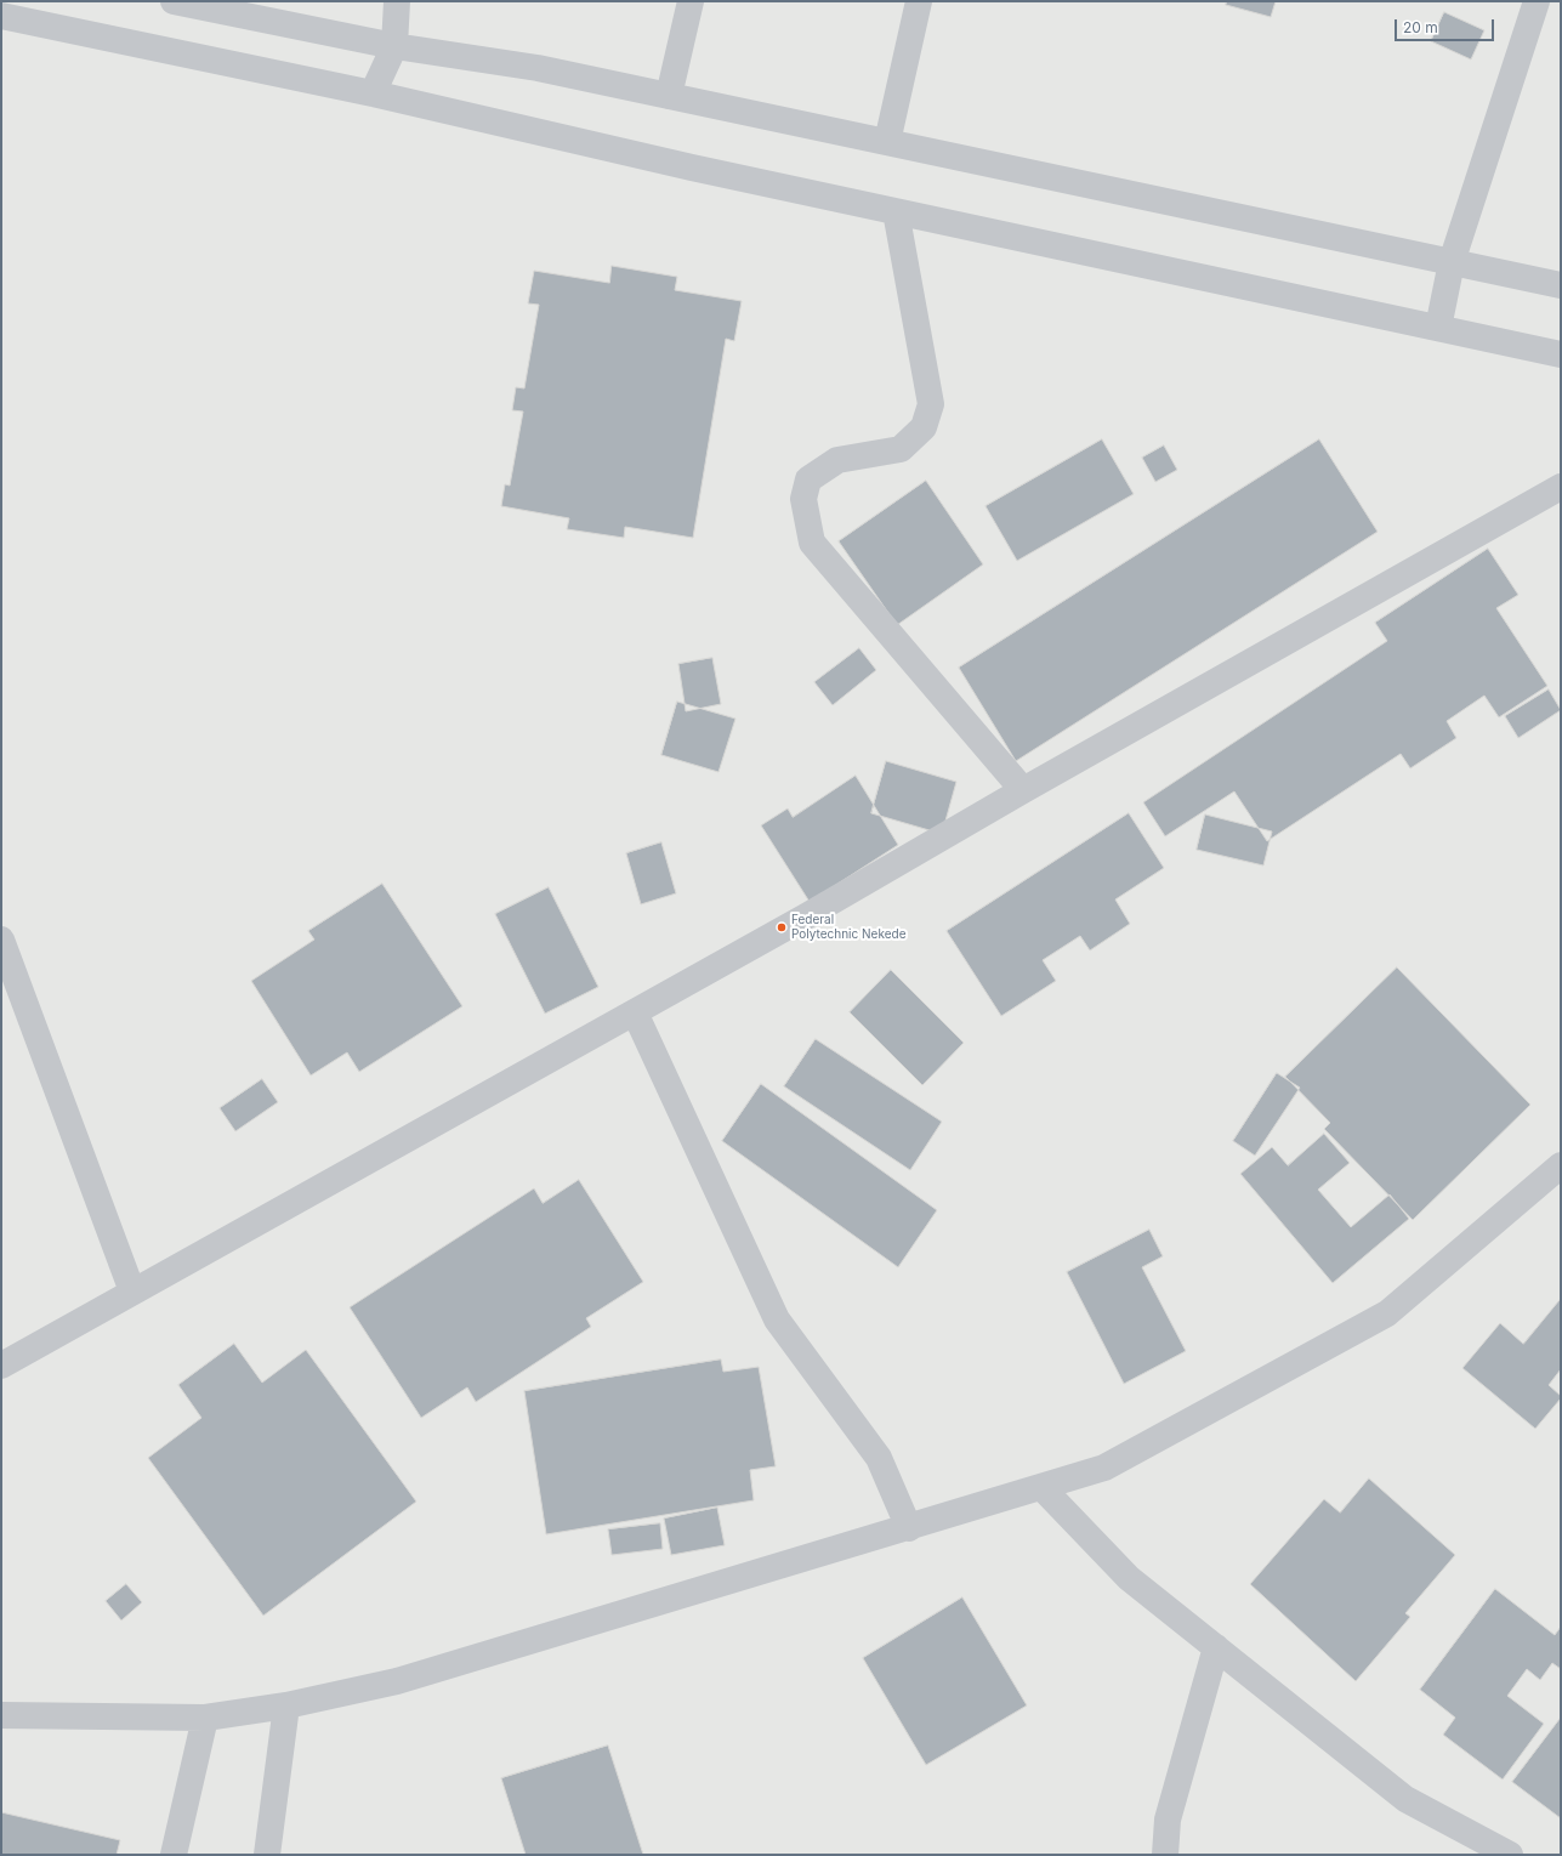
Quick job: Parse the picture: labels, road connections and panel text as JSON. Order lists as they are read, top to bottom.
{
  "places": ["Federal Polytechnic Nekede"],
  "scale_bar": "20 m"
}
